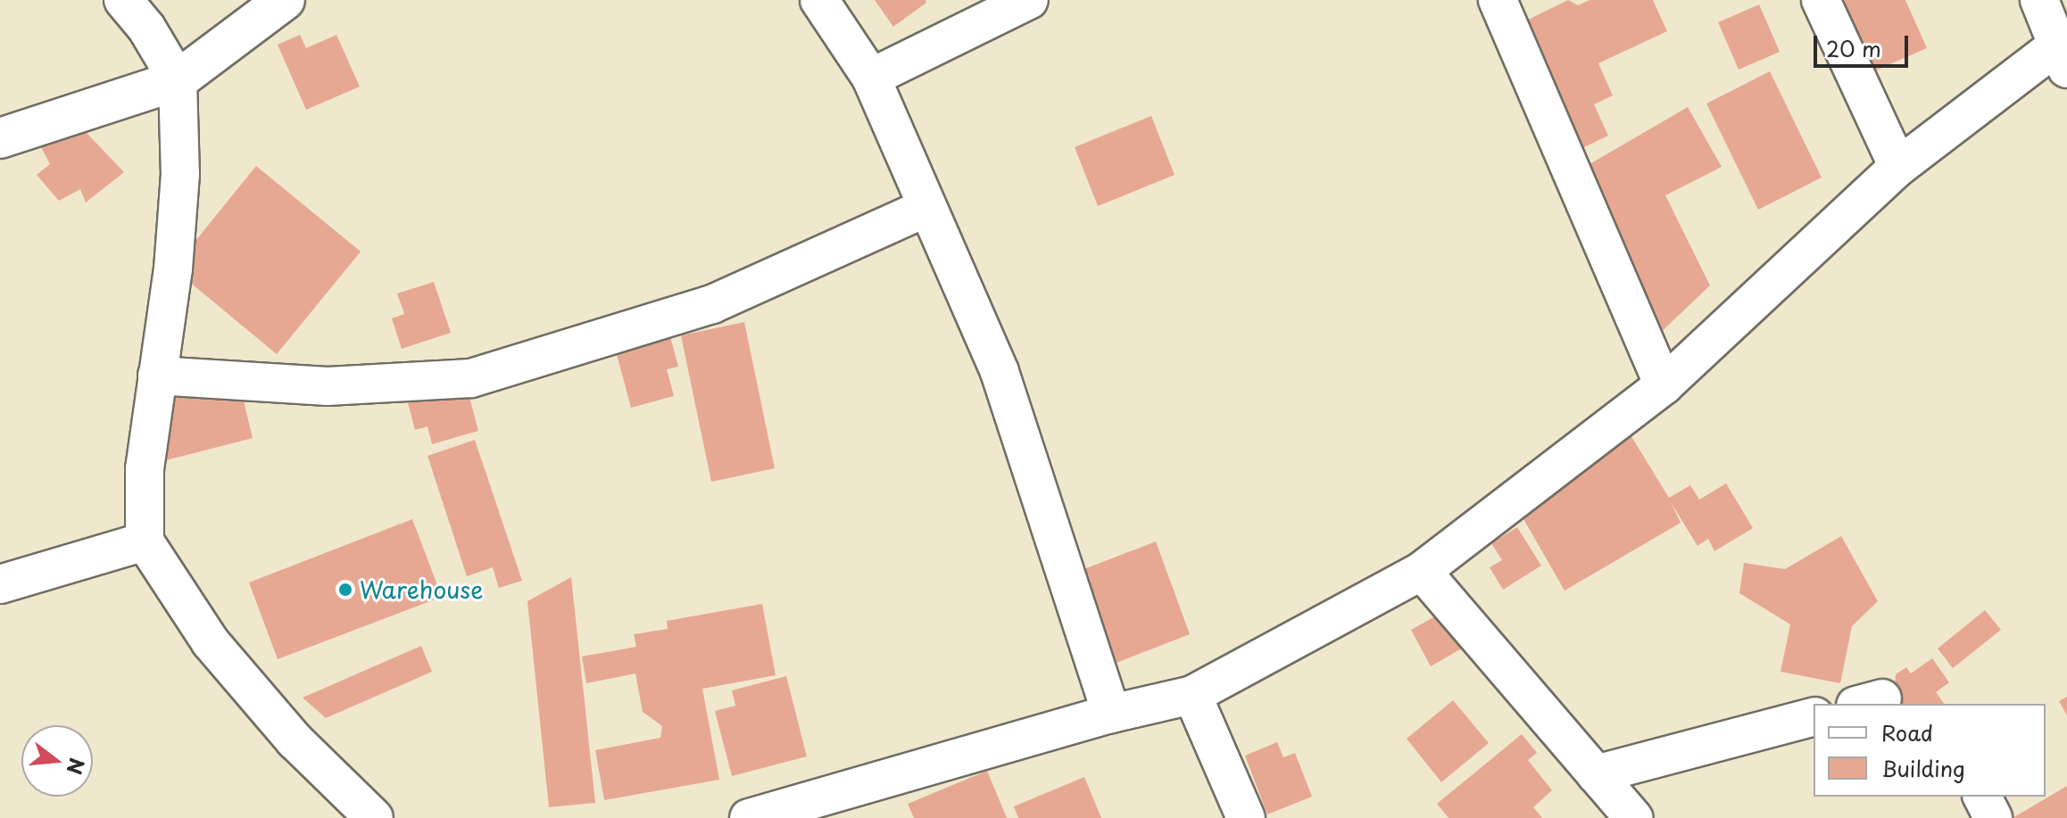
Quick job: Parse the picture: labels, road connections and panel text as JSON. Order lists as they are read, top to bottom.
{
  "places": ["Warehouse"],
  "legend": ["Road", "Building"],
  "scale_bar": "20 m",
  "north": "right"
}
